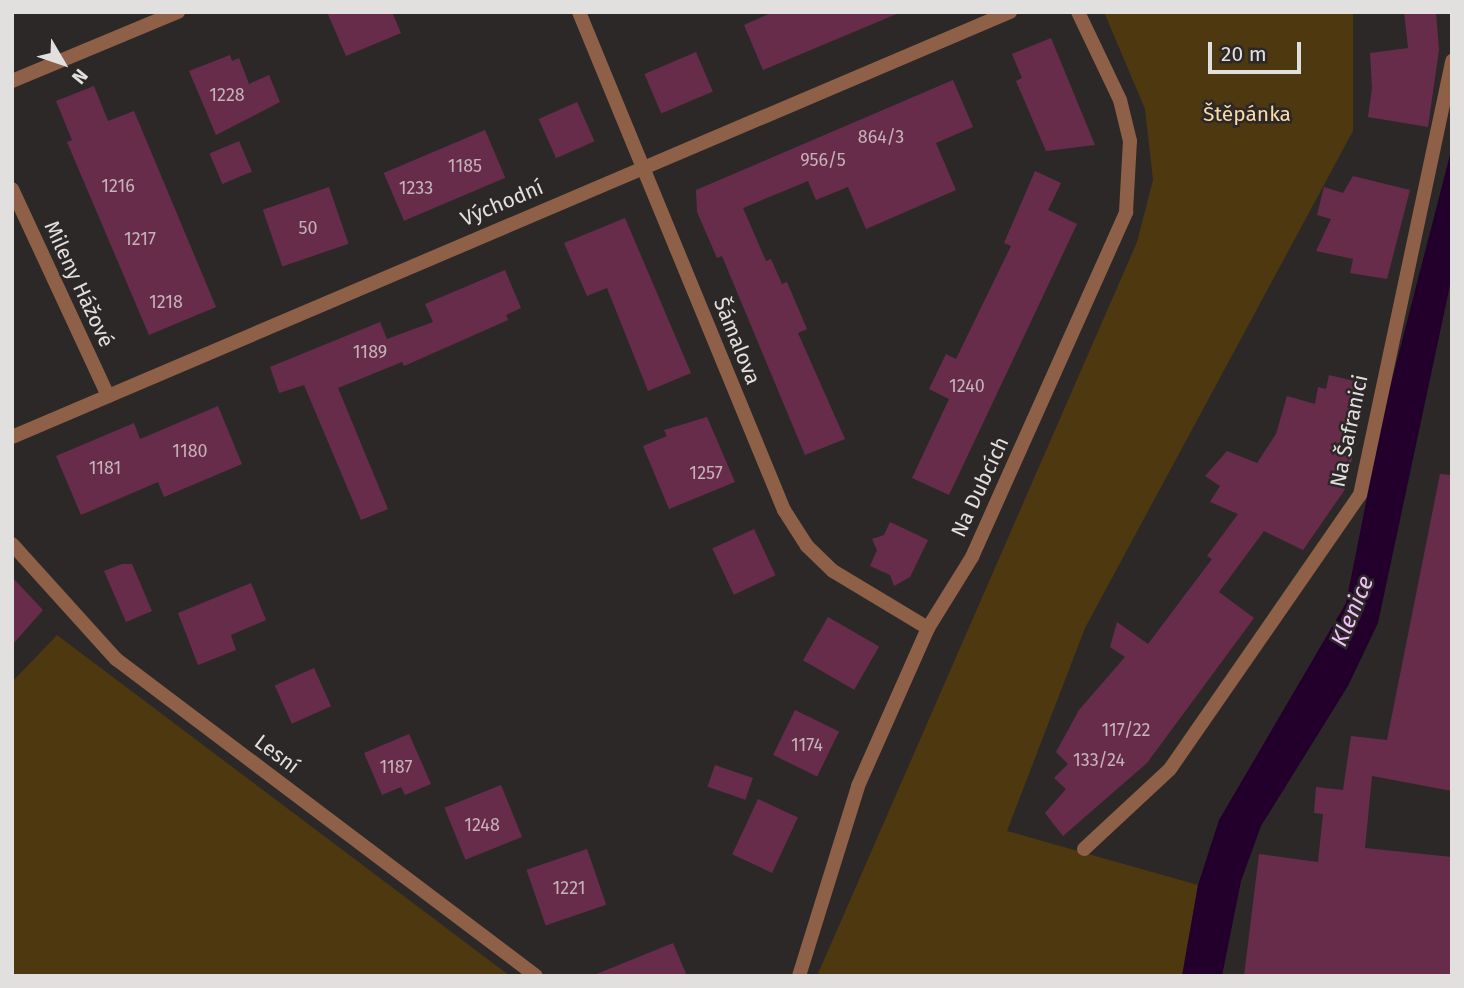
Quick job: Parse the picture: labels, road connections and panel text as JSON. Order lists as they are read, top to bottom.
{
  "streets": {
    "street": [
      "Východní",
      "Mileny Hážové",
      "Šámalova",
      "Na Šafranici",
      "Na Dubcích",
      "Lesní"
    ]
  },
  "crossings": [
    ["Východní", "Mileny Hážové"],
    ["Východní", "Šámalova"],
    ["Šámalova", "Na Dubcích"]
  ],
  "water": ["Klenice"],
  "parks": ["Štěpánka"],
  "house_numbers": [
    "1228",
    "864/3",
    "956/5",
    "1185",
    "1216",
    "1233",
    "50",
    "1217",
    "1218",
    "1189",
    "1240",
    "1180",
    "1181",
    "1257",
    "117/22",
    "1174",
    "133/24",
    "1187",
    "1248",
    "1221"
  ],
  "scale_bar": "20 m",
  "north": "bottom right"
}
